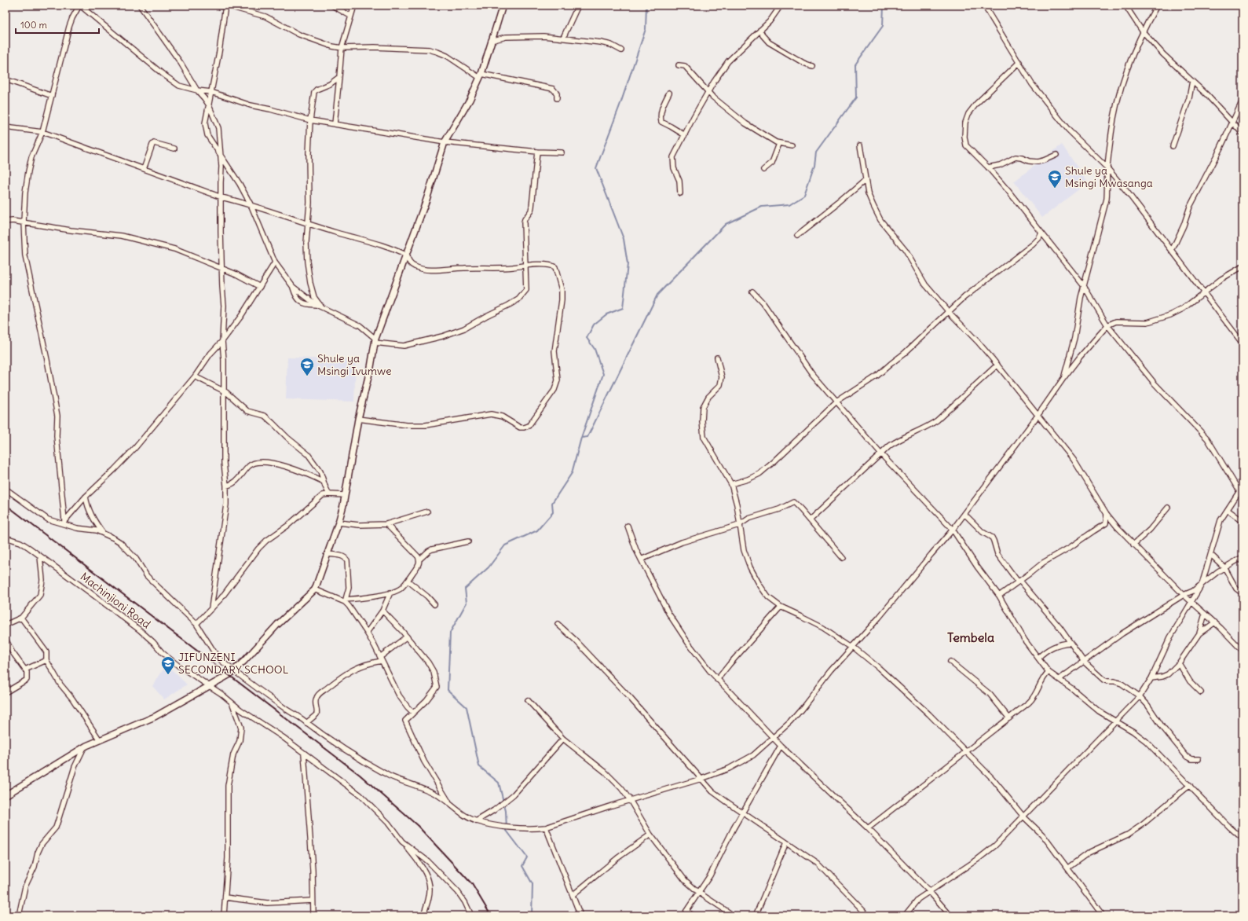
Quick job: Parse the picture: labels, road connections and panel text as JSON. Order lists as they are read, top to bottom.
{
  "streets": {
    "street": ["Machinjioni Road"]
  },
  "districts": ["Tembela"],
  "places": {
    "school or university": ["Shule ya Msingi Mwasanga", "Shule ya Msingi Ivumwe", "JIFUNZENI SECONDARY SCHOOL"]
  },
  "scale_bar": "100 m"
}
